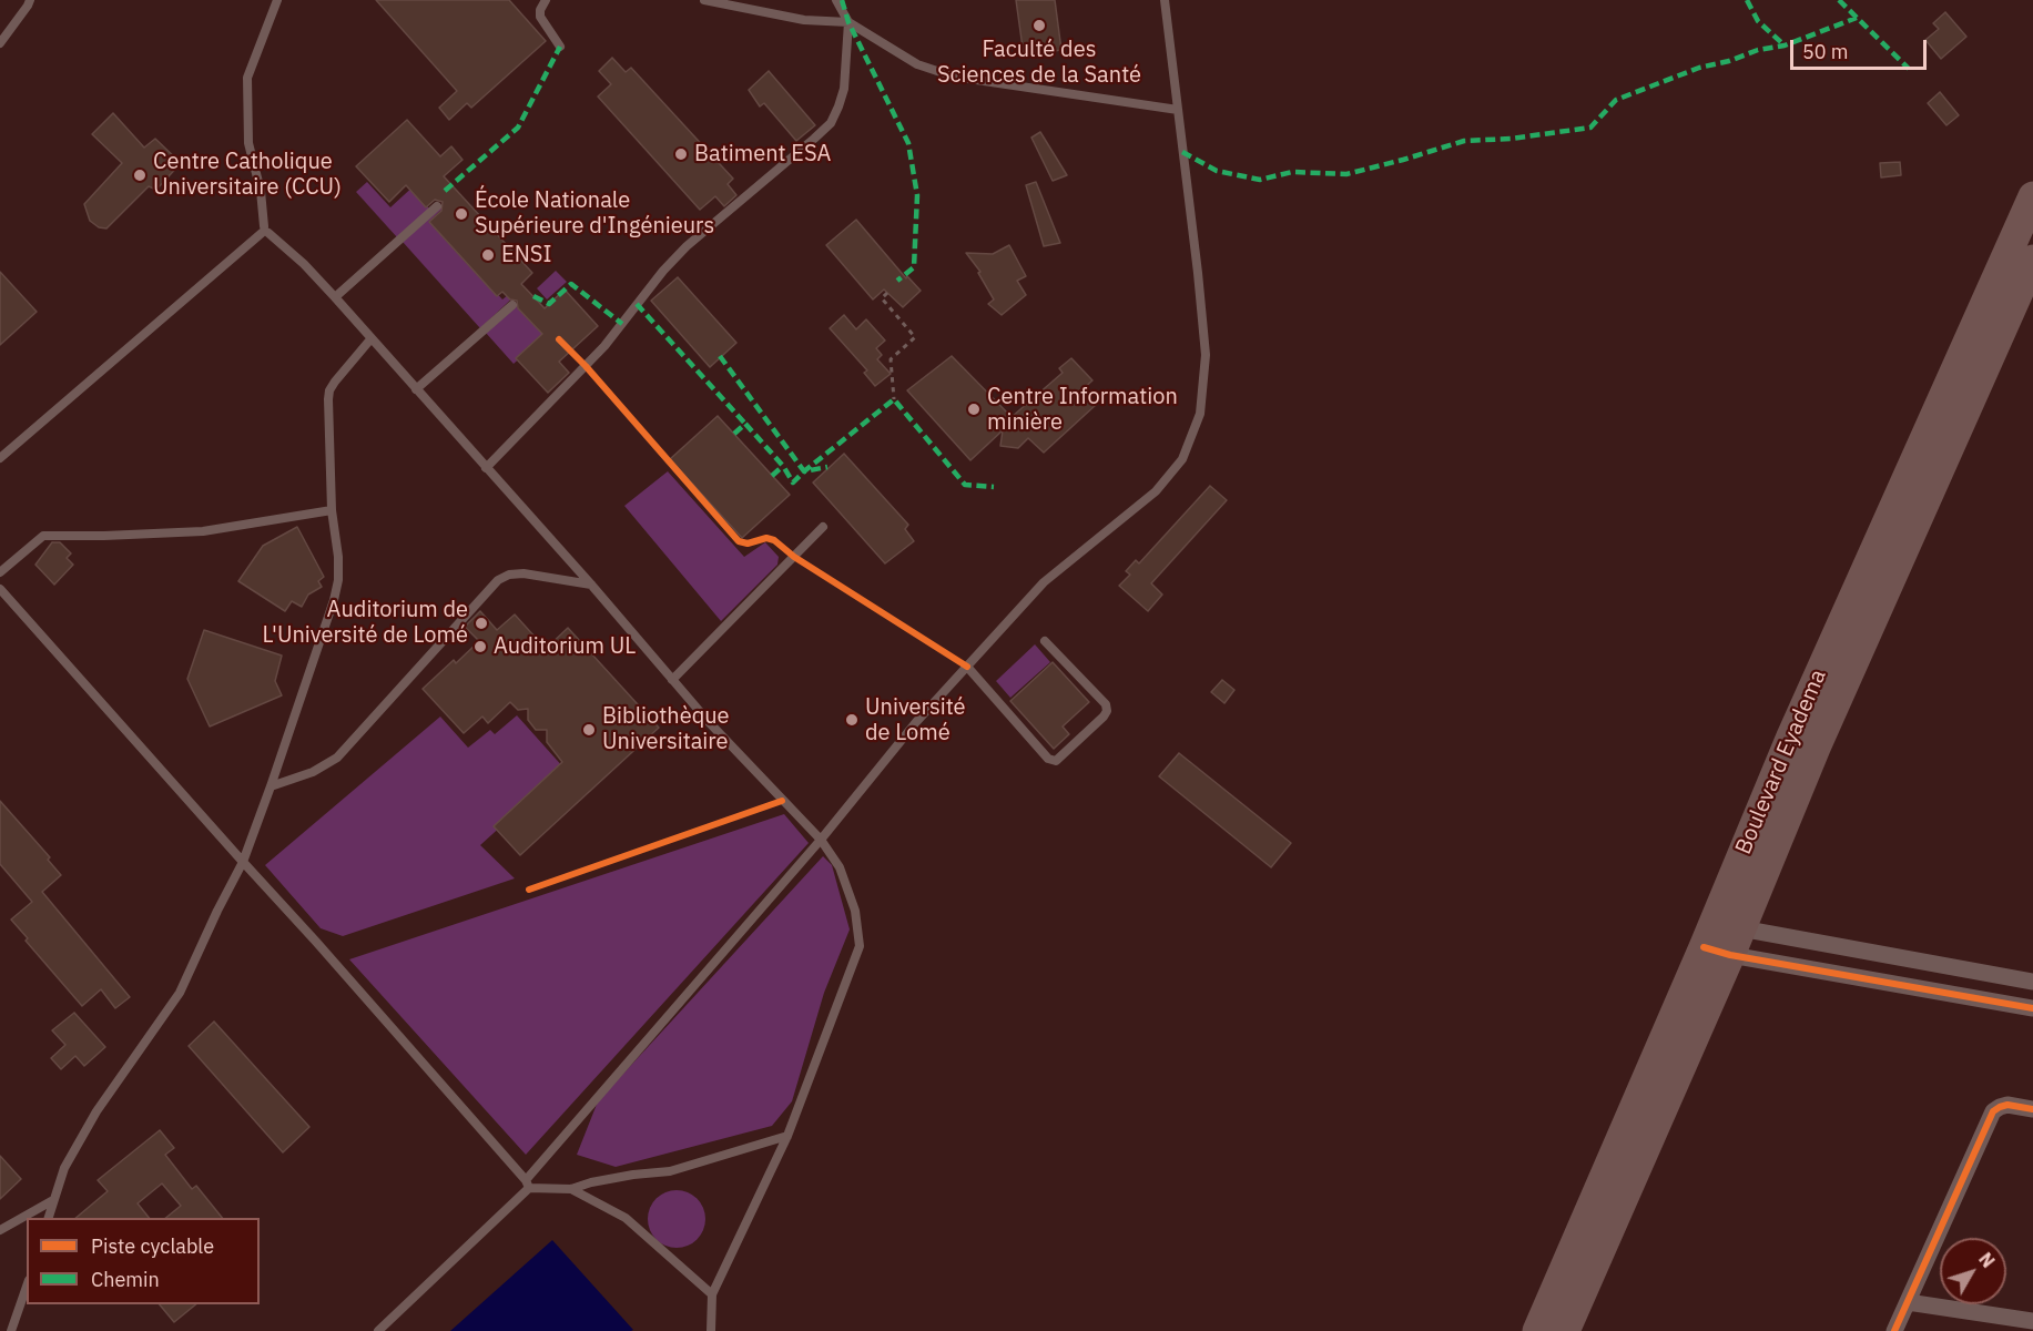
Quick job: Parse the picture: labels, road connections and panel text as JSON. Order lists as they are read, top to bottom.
{
  "streets": {
    "highway": ["Boulevard Eyadema"]
  },
  "places": [
    "Faculté des Sciences de la Santé",
    "Batiment ESA",
    "Centre Catholique Universitaire (CCU)",
    "École Nationale Supérieure d'Ingénieurs",
    "ENSI",
    "Centre Information minière",
    "Auditorium de L'Université de Lomé",
    "Auditorium UL",
    "Université de Lomé",
    "Bibliothèque Universitaire"
  ],
  "legend": ["Piste cyclable", "Chemin"],
  "scale_bar": "50 m",
  "north": "top right"
}
